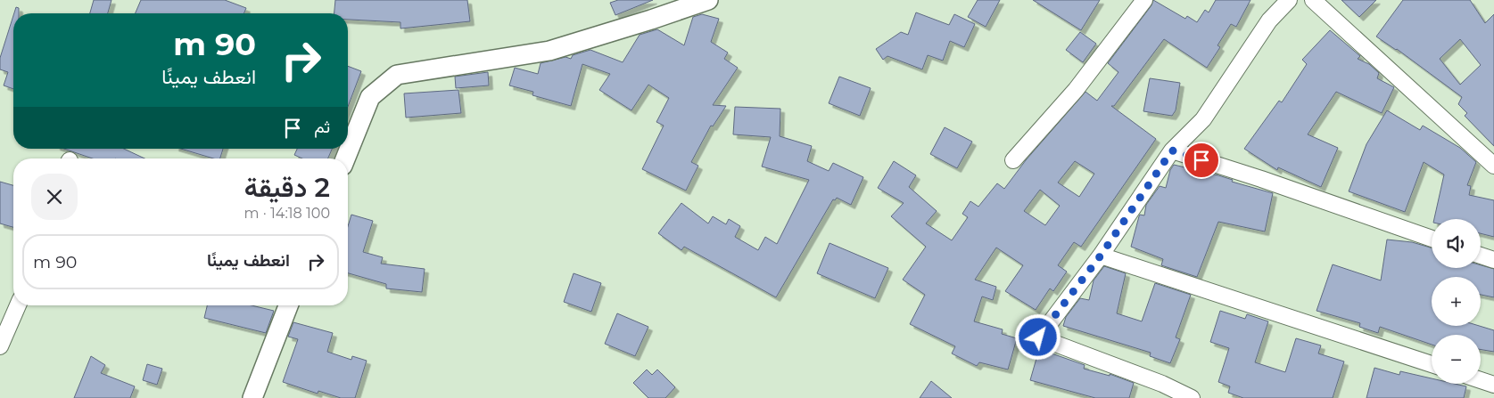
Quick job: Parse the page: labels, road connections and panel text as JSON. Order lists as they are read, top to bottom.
{
  "page": {
    "turn": ["90 m", "انعطف يمينًا"],
    "then": "ثم",
    "heading": ["2 دقيقة", "100 m · 14:18"],
    "map_buttons": ["+", "−"],
    "list": [
      {
        "name": "انعطف يمينًا",
        "value": "90 m"
      }
    ]
  }
}
